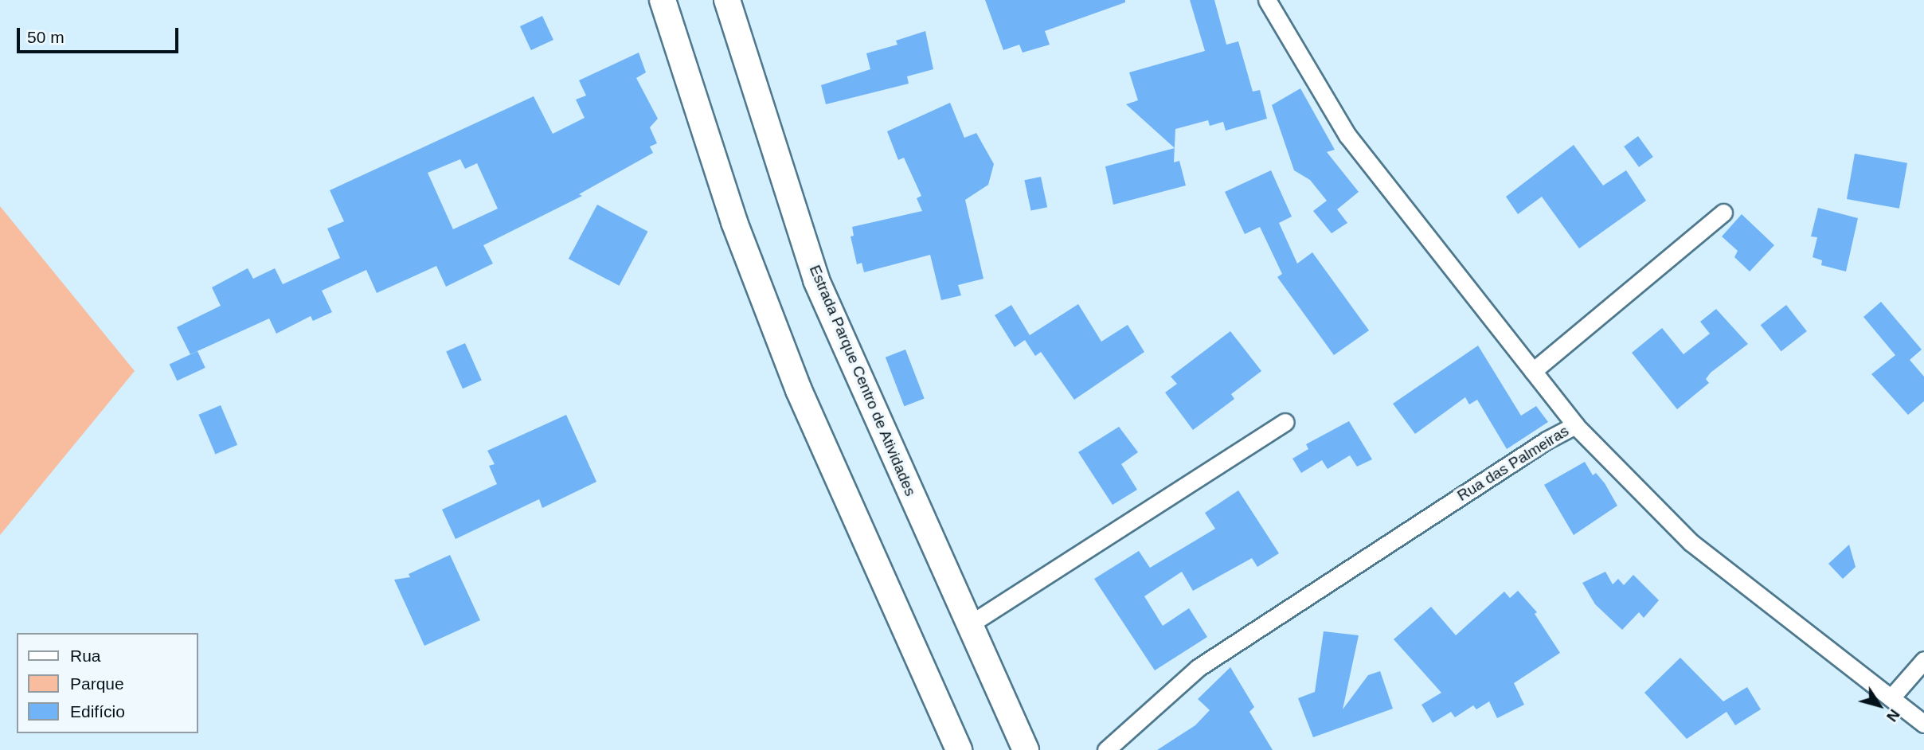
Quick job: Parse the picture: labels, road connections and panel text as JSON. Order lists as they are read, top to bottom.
{
  "streets": {
    "main road": ["Estrada Parque Centro de Atividades"],
    "street": ["Rua das Palmeiras"]
  },
  "legend": ["Rua", "Parque", "Edifício"],
  "scale_bar": "50 m",
  "north": "bottom right"
}
